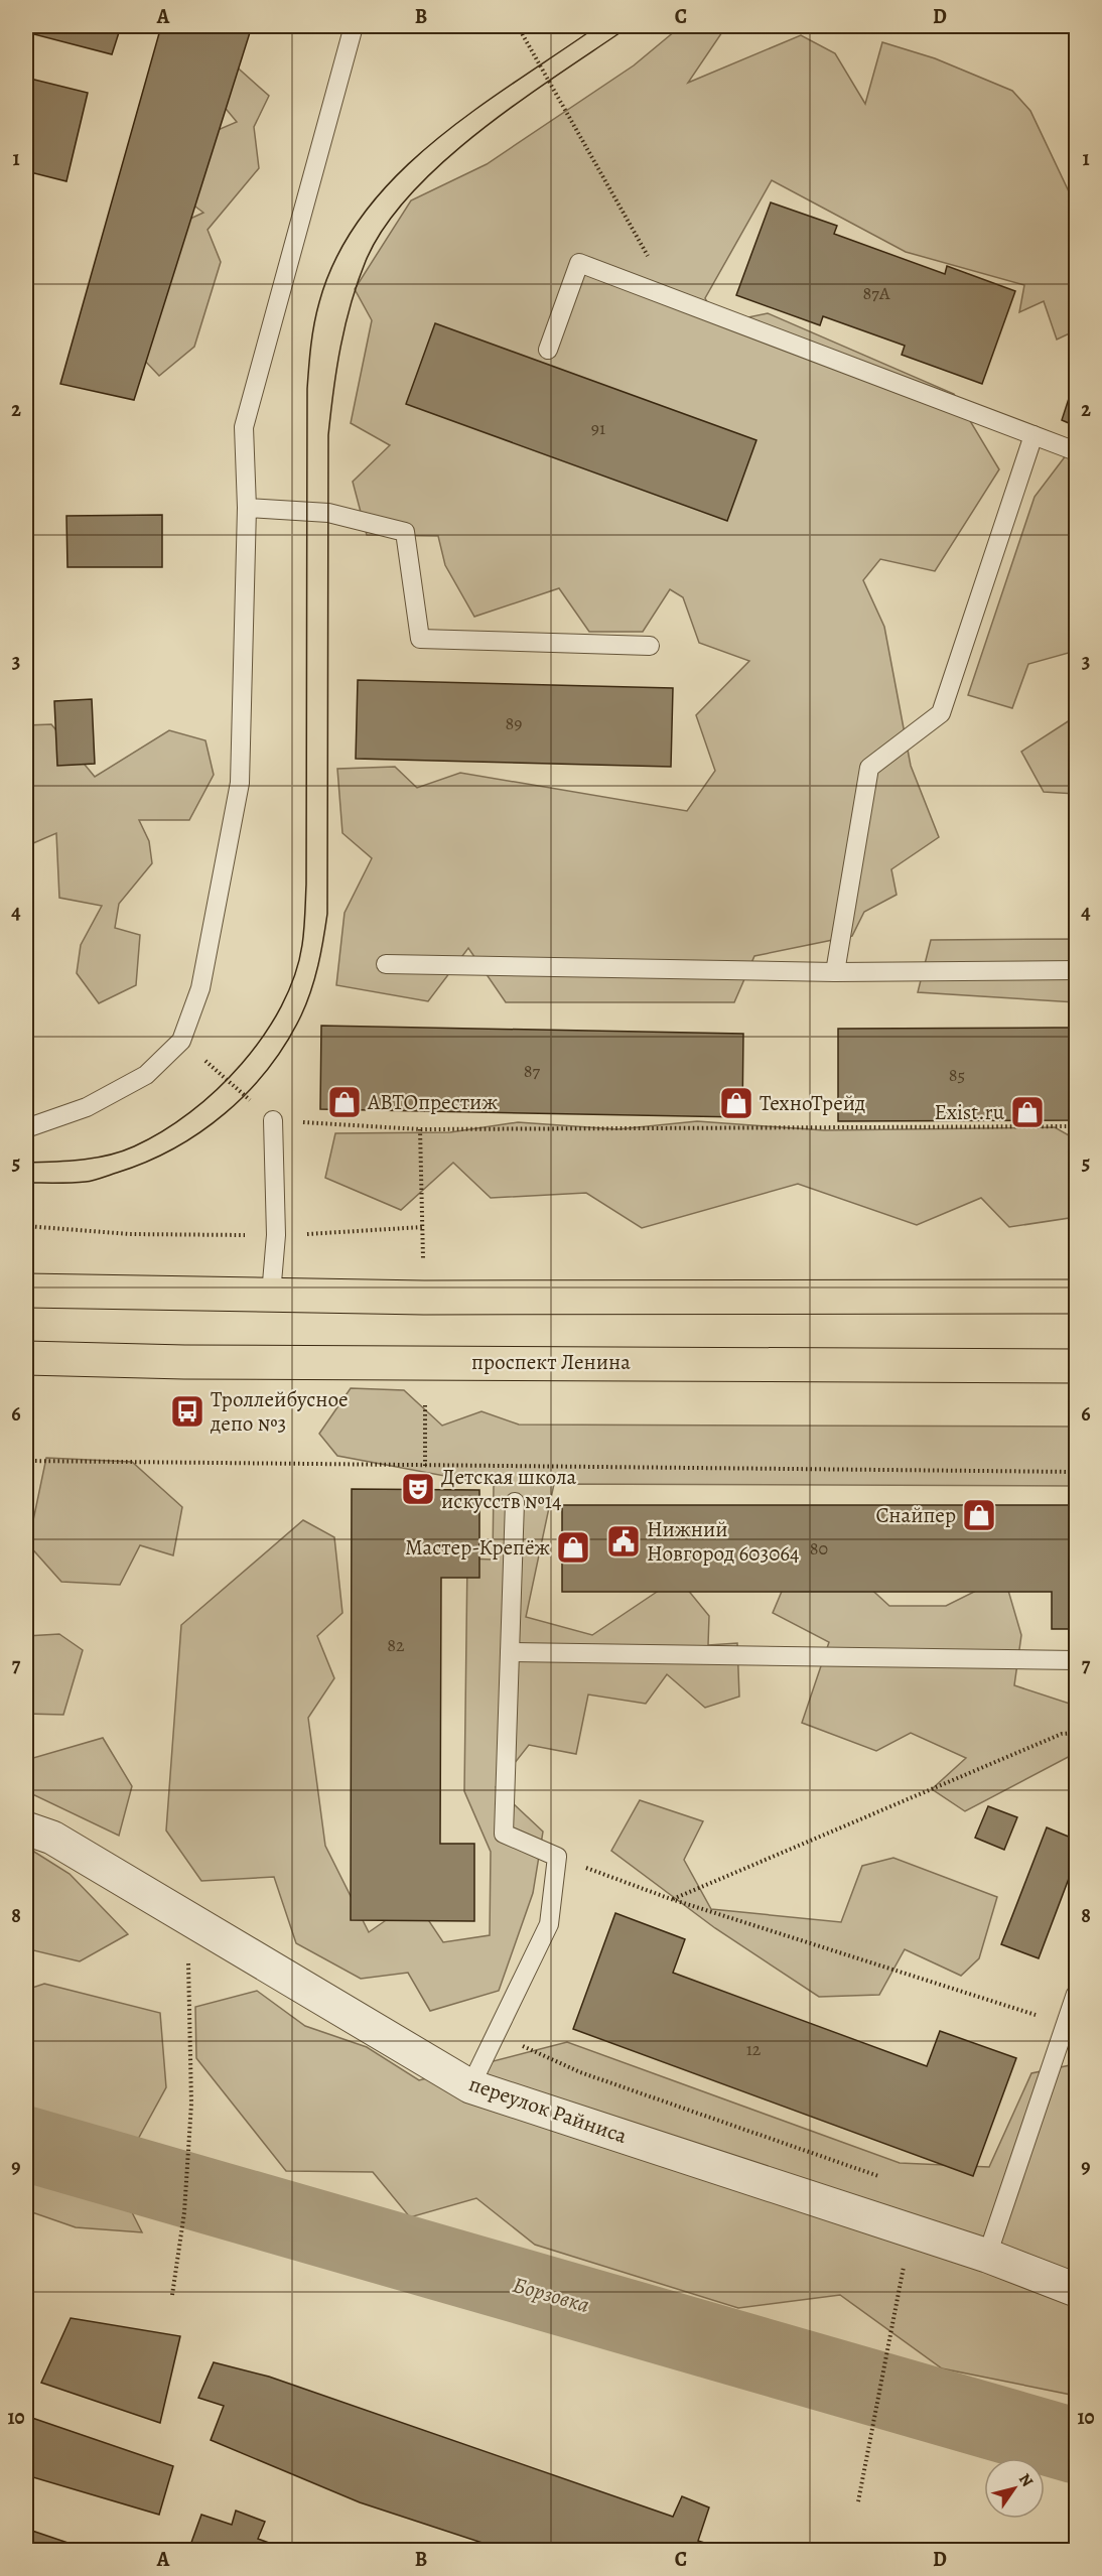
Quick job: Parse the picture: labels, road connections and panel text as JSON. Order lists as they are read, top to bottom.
{
  "streets": {
    "main road": ["проспект Ленина"],
    "street": ["переулок Райниса"]
  },
  "water": ["Борзовка"],
  "places": {
    "shop": [
      "АВТОпрестиж",
      "ТехноТрейд",
      "Exist.ru",
      "Снайпер",
      "Мастер-Крепёж"
    ],
    "bus stop": ["Троллейбусное депо №3"],
    "theatre": ["Детская школа искусств №14"],
    "public building": ["Нижний Новгород 603064"]
  },
  "house_numbers": [
    "87А",
    "91",
    "89",
    "87",
    "85",
    "80",
    "82",
    "12"
  ],
  "north": "top right",
  "grid": {
    "columns": [
      "A",
      "B",
      "C",
      "D"
    ],
    "rows": [
      "1",
      "2",
      "3",
      "4",
      "5",
      "6",
      "7",
      "8",
      "9",
      "10"
    ]
  }
}
